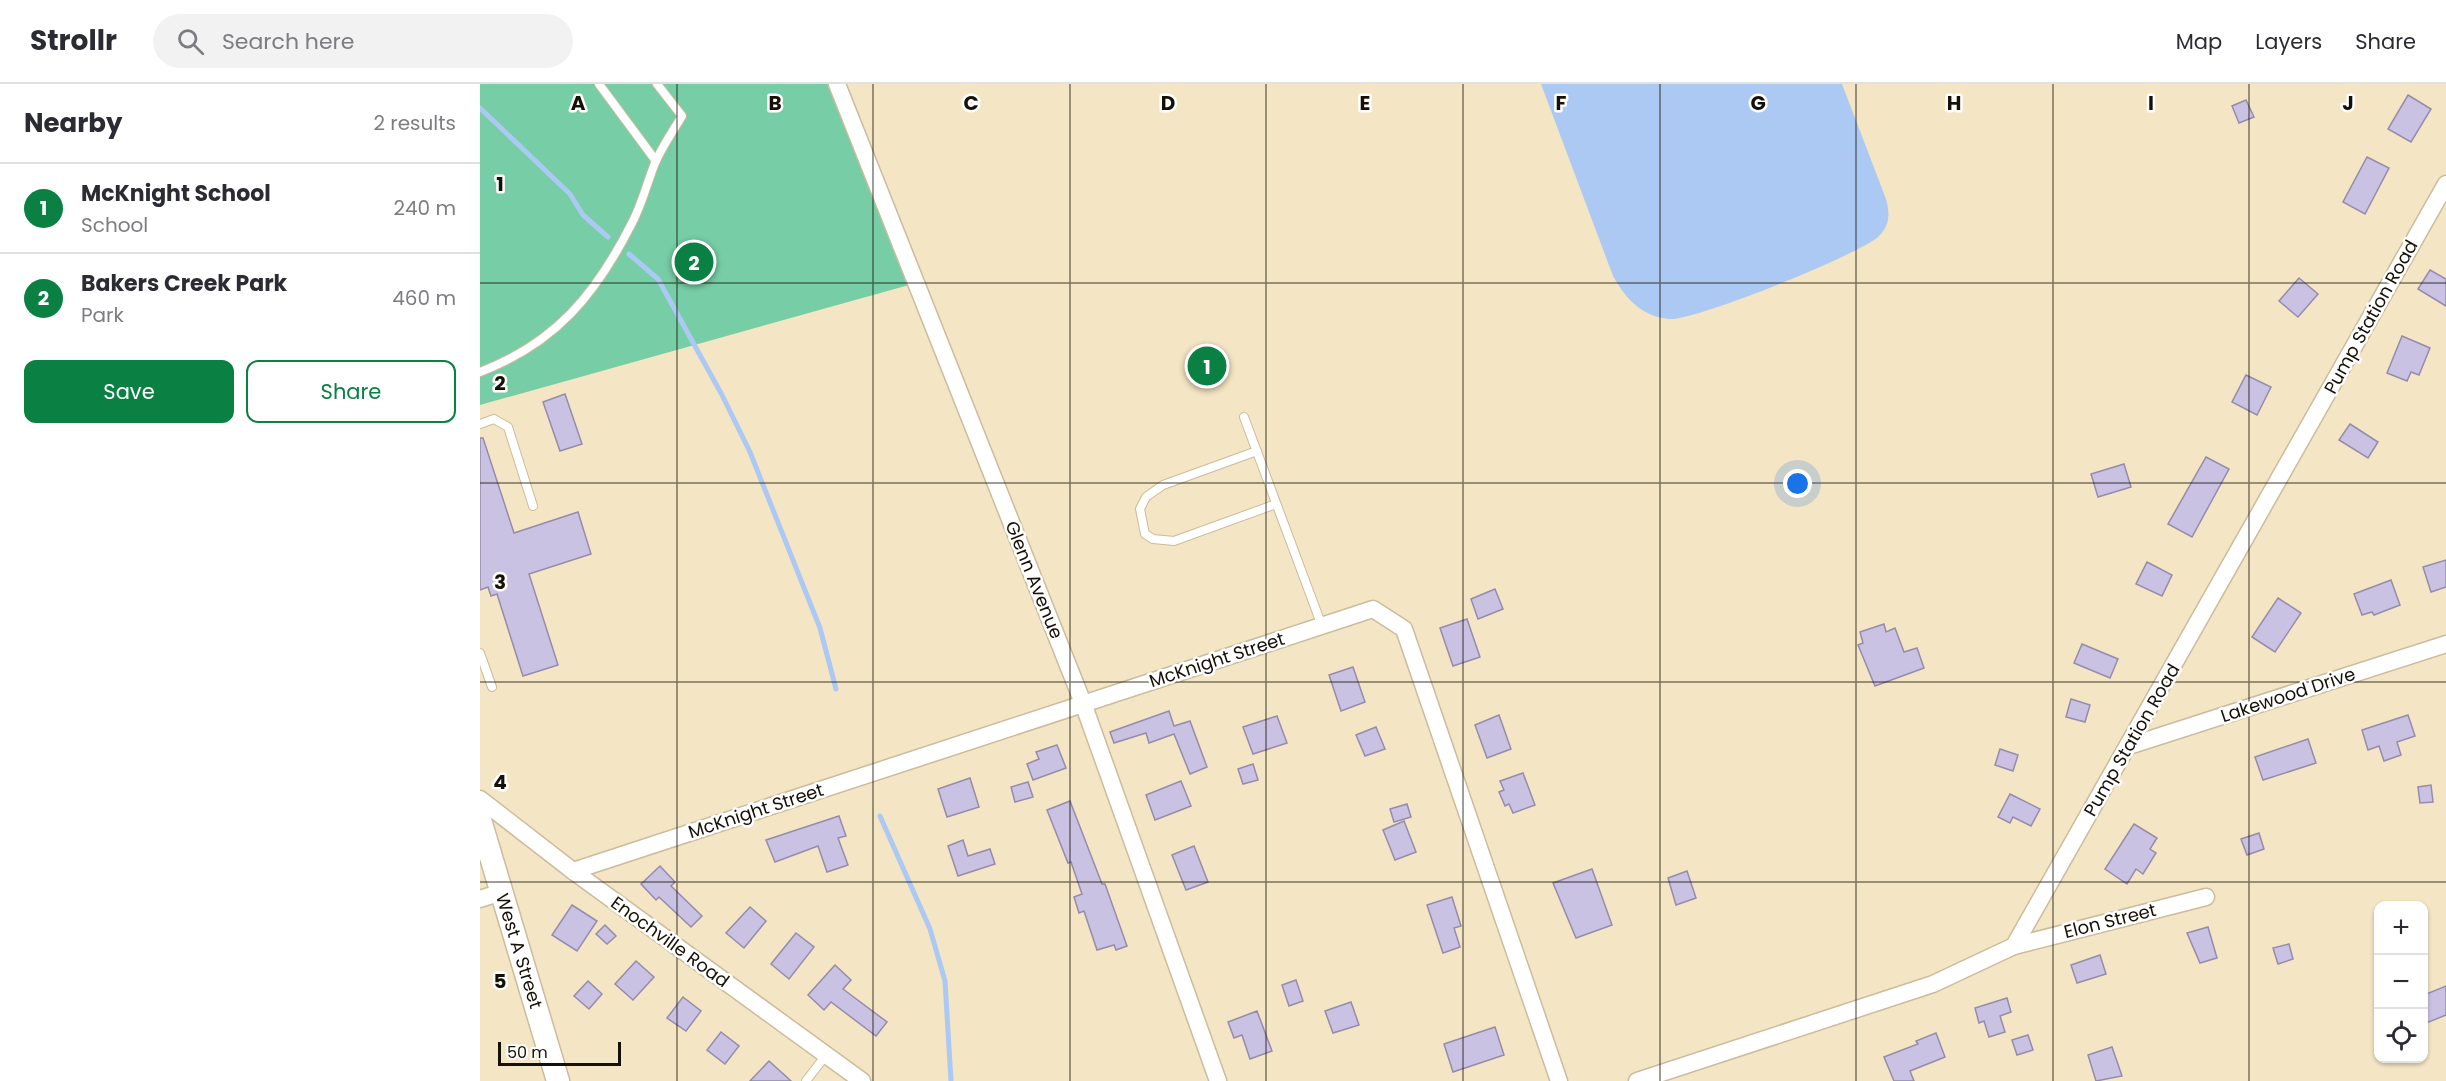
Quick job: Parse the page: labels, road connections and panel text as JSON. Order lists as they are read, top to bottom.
{
  "streets": {
    "street": [
      "Pump Station Road",
      "Glenn Avenue",
      "McKnight Street",
      "Lakewood Drive",
      "Elon Street",
      "Enochville Road",
      "West A Street"
    ]
  },
  "crossings": [
    ["Pump Station Road", "Lakewood Drive"],
    ["Pump Station Road", "Elon Street"],
    ["Glenn Avenue", "McKnight Street"],
    ["McKnight Street", "Enochville Road"]
  ],
  "scale_bar": "50 m",
  "page": {
    "header": "Strollr",
    "search": "Search here",
    "nav": ["Map", "Layers", "Share"],
    "heading": ["Nearby", "2 results"],
    "list": [
      {
        "mark": "1",
        "name": "McKnight School",
        "note": "School",
        "value": "240 m"
      },
      {
        "mark": "2",
        "name": "Bakers Creek Park",
        "note": "Park",
        "value": "460 m"
      }
    ],
    "pins": ["2", "1"],
    "buttons": ["Save", "Share"],
    "map_buttons": ["+", "−"],
    "scale": "50 m"
  },
  "grid": {
    "columns": [
      "A",
      "B",
      "C",
      "D",
      "E",
      "F",
      "G",
      "H",
      "I",
      "J"
    ],
    "rows": [
      "1",
      "2",
      "3",
      "4",
      "5"
    ]
  }
}
